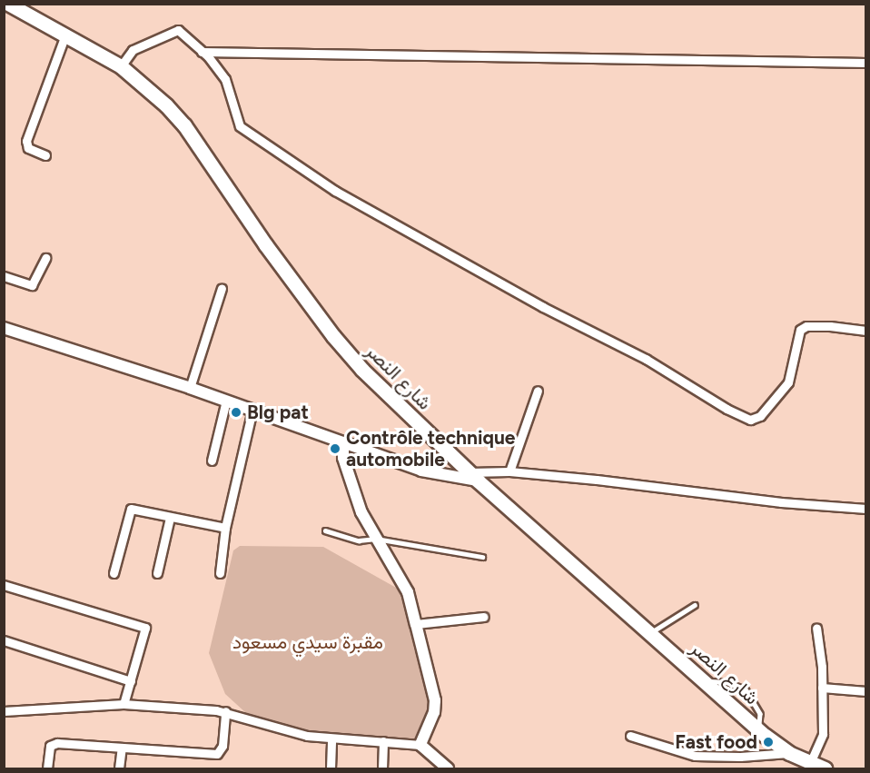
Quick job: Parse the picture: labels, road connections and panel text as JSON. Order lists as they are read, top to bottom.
{
  "streets": {
    "main road": ["شارع النصر"]
  },
  "parks": ["مقبرة سيدي مسعود"],
  "places": ["Blg pat", "Contrôle technique automobile", "Fast food"]
}
